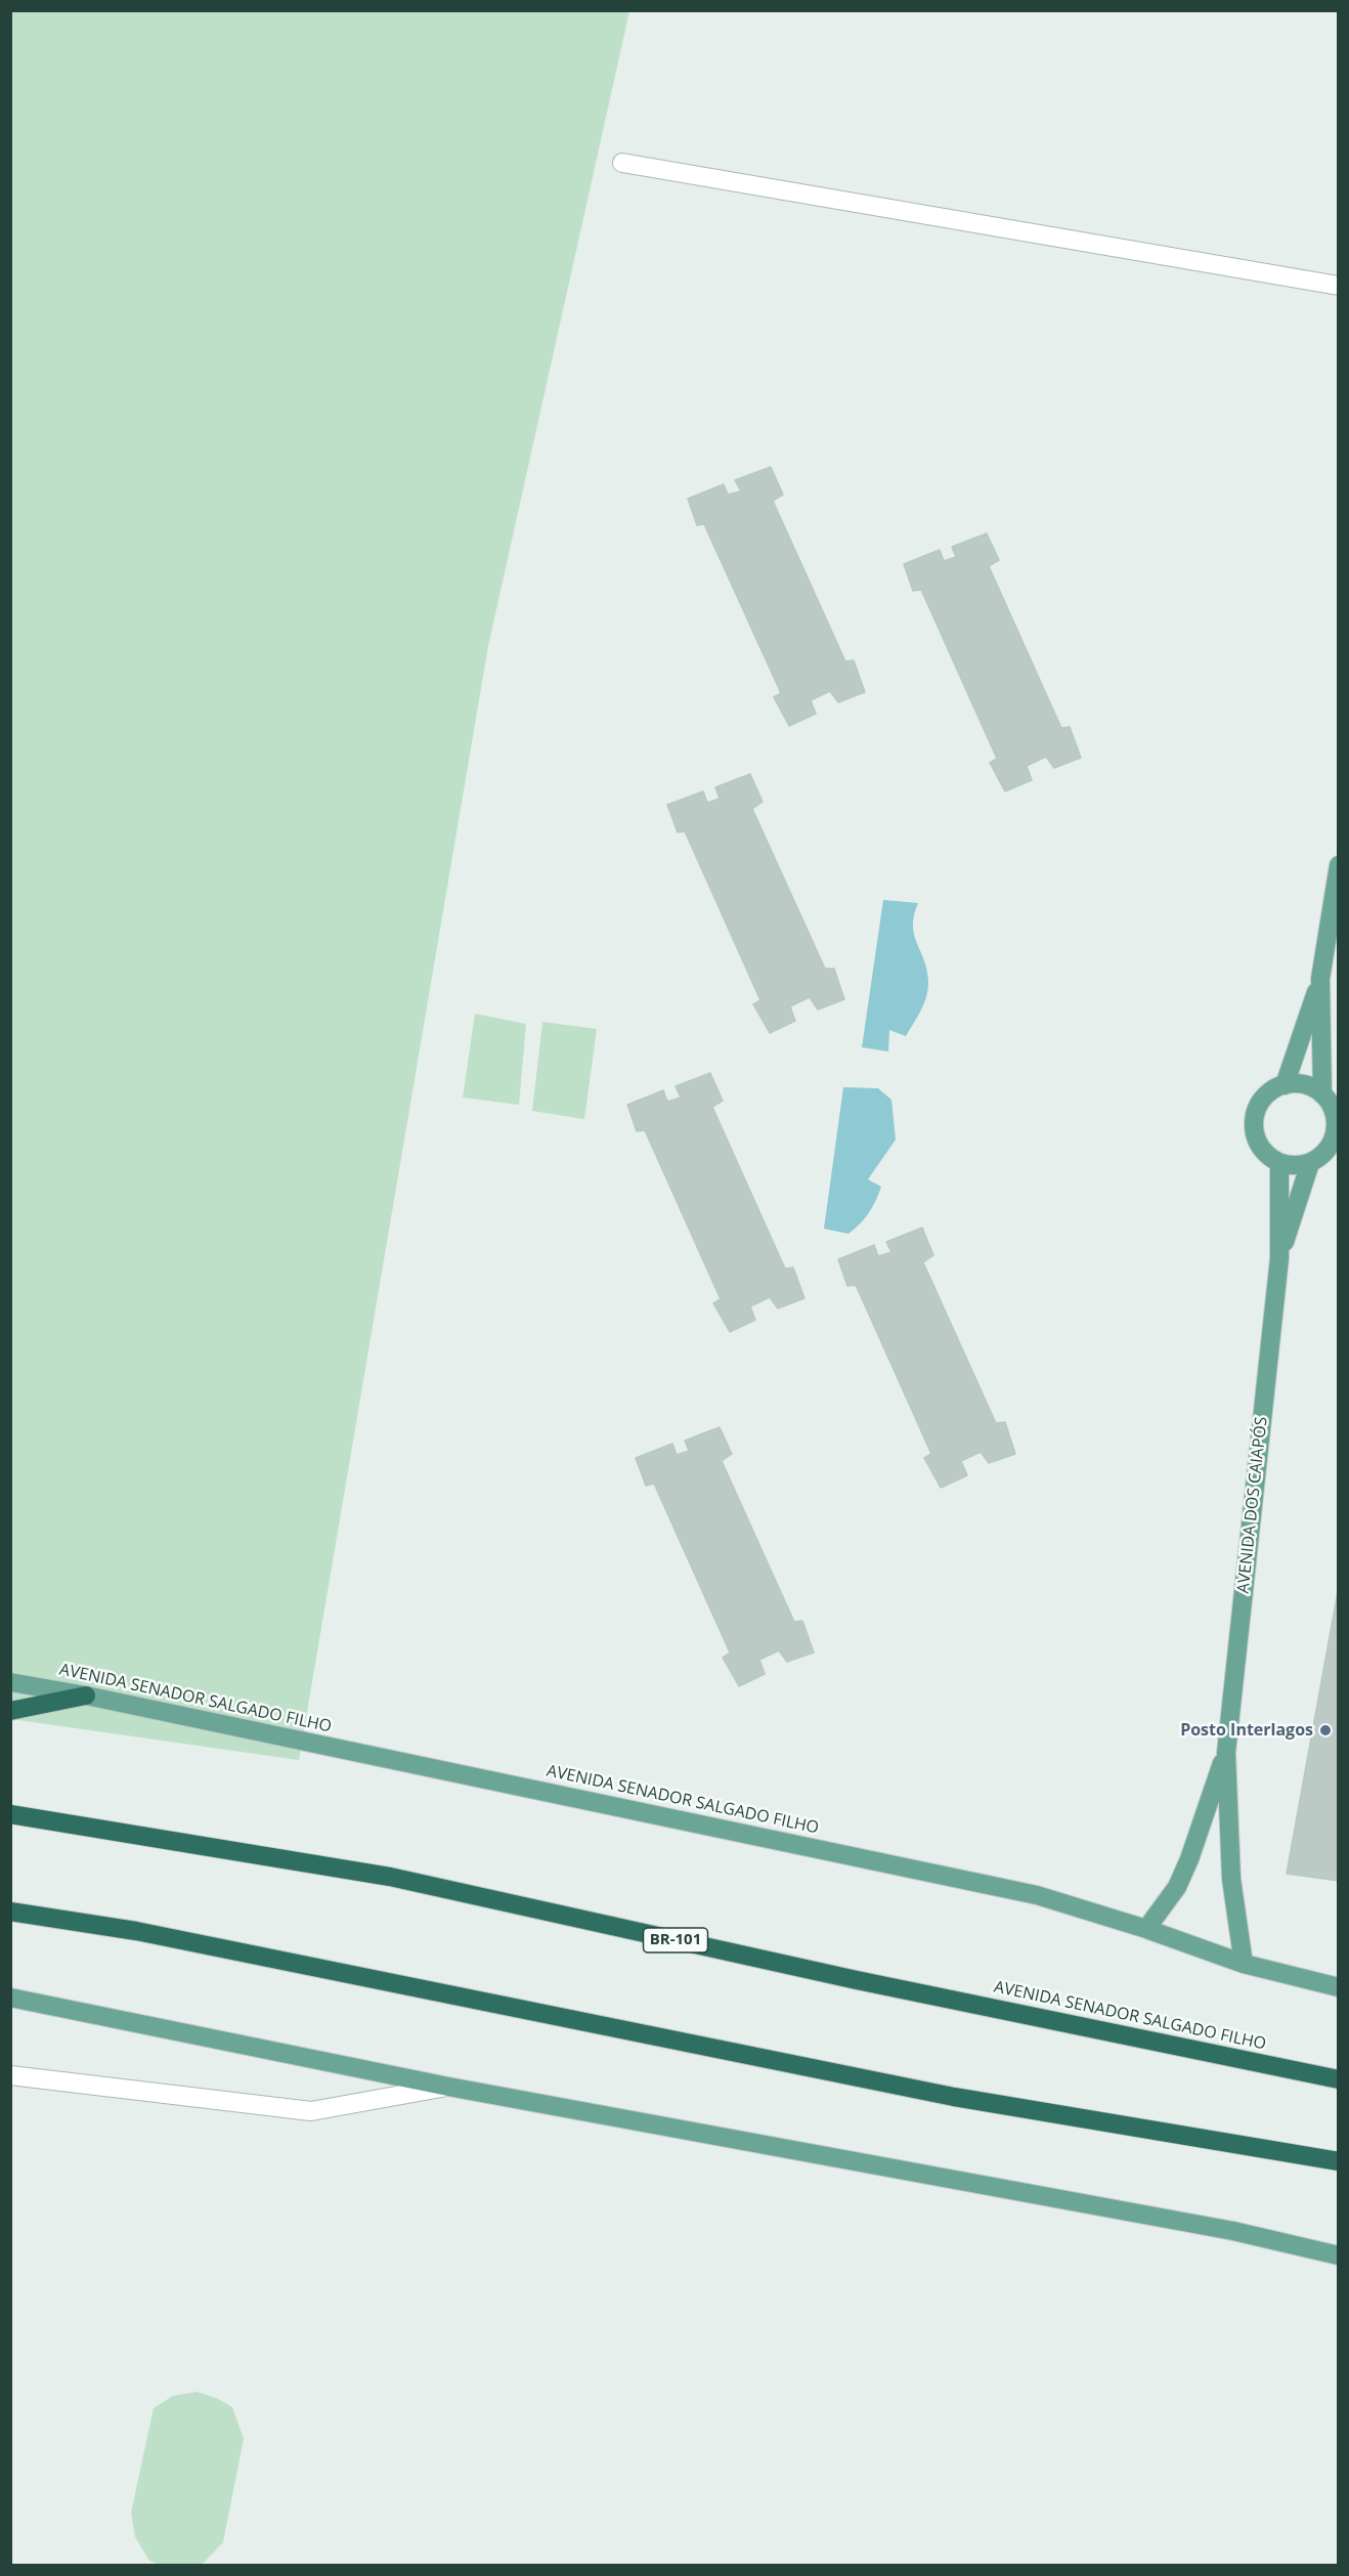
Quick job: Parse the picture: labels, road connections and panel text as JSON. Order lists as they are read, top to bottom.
{
  "streets": {
    "highway": ["AVENIDA SENADOR SALGADO FILHO", "BR-101"],
    "main road": ["AVENIDA DOS CAIAPÓS"]
  },
  "crossings": [
    ["AVENIDA DOS CAIAPÓS", "AVENIDA SENADOR SALGADO FILHO"]
  ],
  "places": ["Posto Interlagos"]
}
